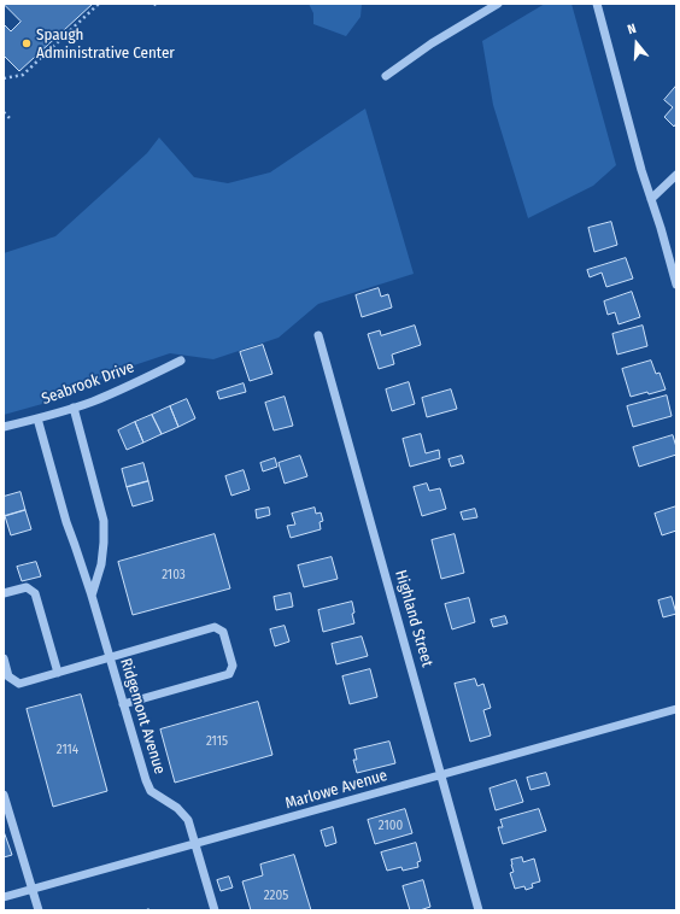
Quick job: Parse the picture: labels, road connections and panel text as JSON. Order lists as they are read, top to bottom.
{
  "streets": {
    "street": [
      "Seabrook Drive",
      "Highland Street",
      "Ridgemont Avenue",
      "Marlowe Avenue"
    ]
  },
  "crossings": [
    ["Seabrook Drive", "Ridgemont Avenue"],
    ["Highland Street", "Marlowe Avenue"],
    ["Ridgemont Avenue", "Marlowe Avenue"]
  ],
  "places": ["Spaugh Administrative Center"],
  "house_numbers": [
    "2103",
    "2115",
    "2114",
    "2100",
    "2205"
  ],
  "north": "top"
}
